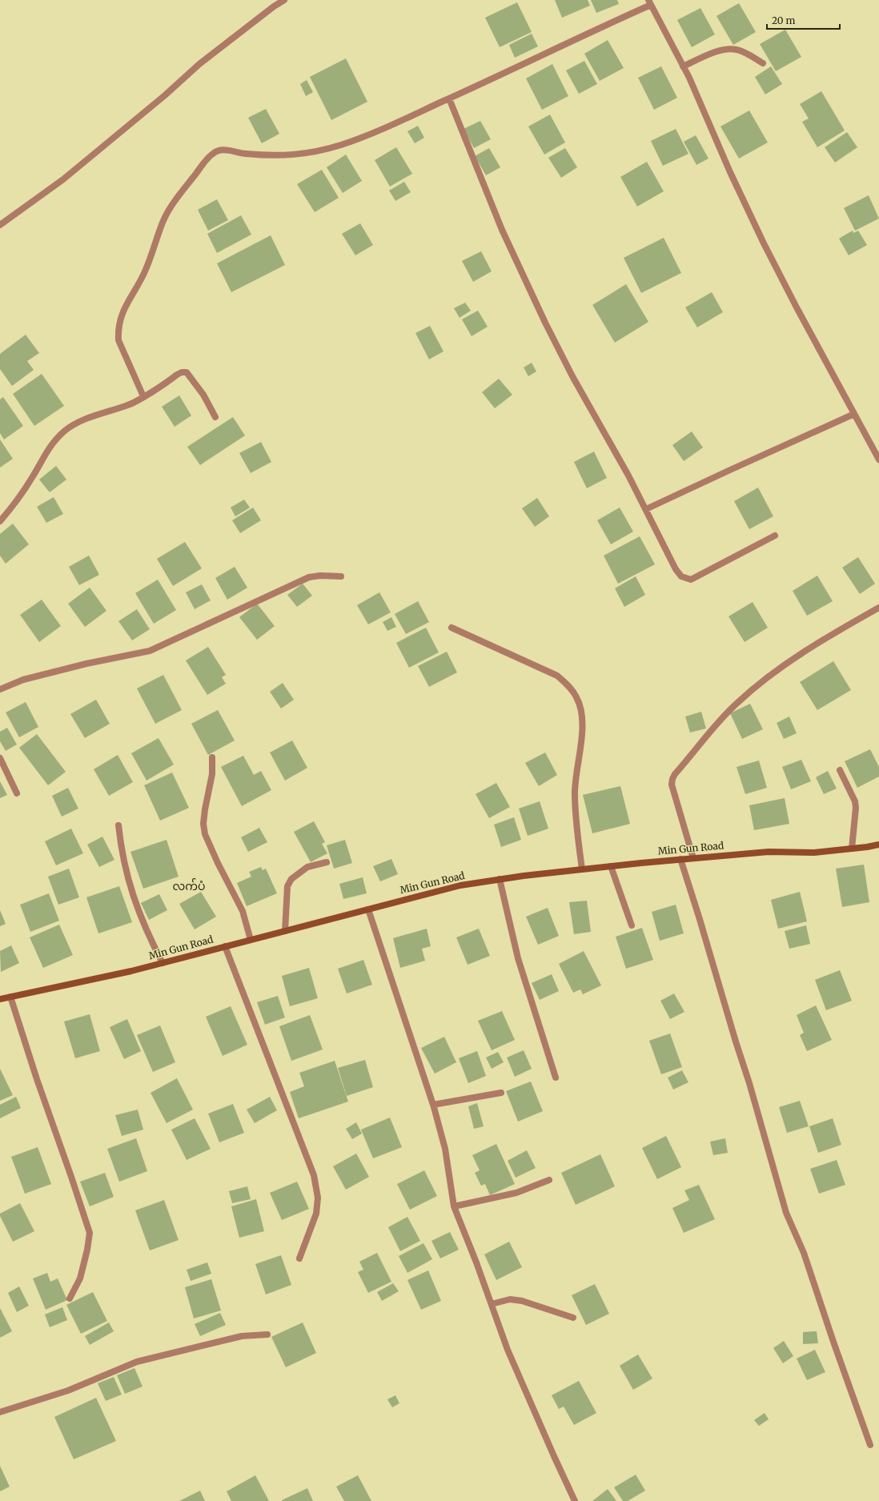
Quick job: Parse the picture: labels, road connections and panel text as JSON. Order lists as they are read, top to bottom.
{
  "streets": {
    "street": ["Min Gun Road"]
  },
  "districts": ["လက်ပံ"],
  "scale_bar": "20 m"
}
